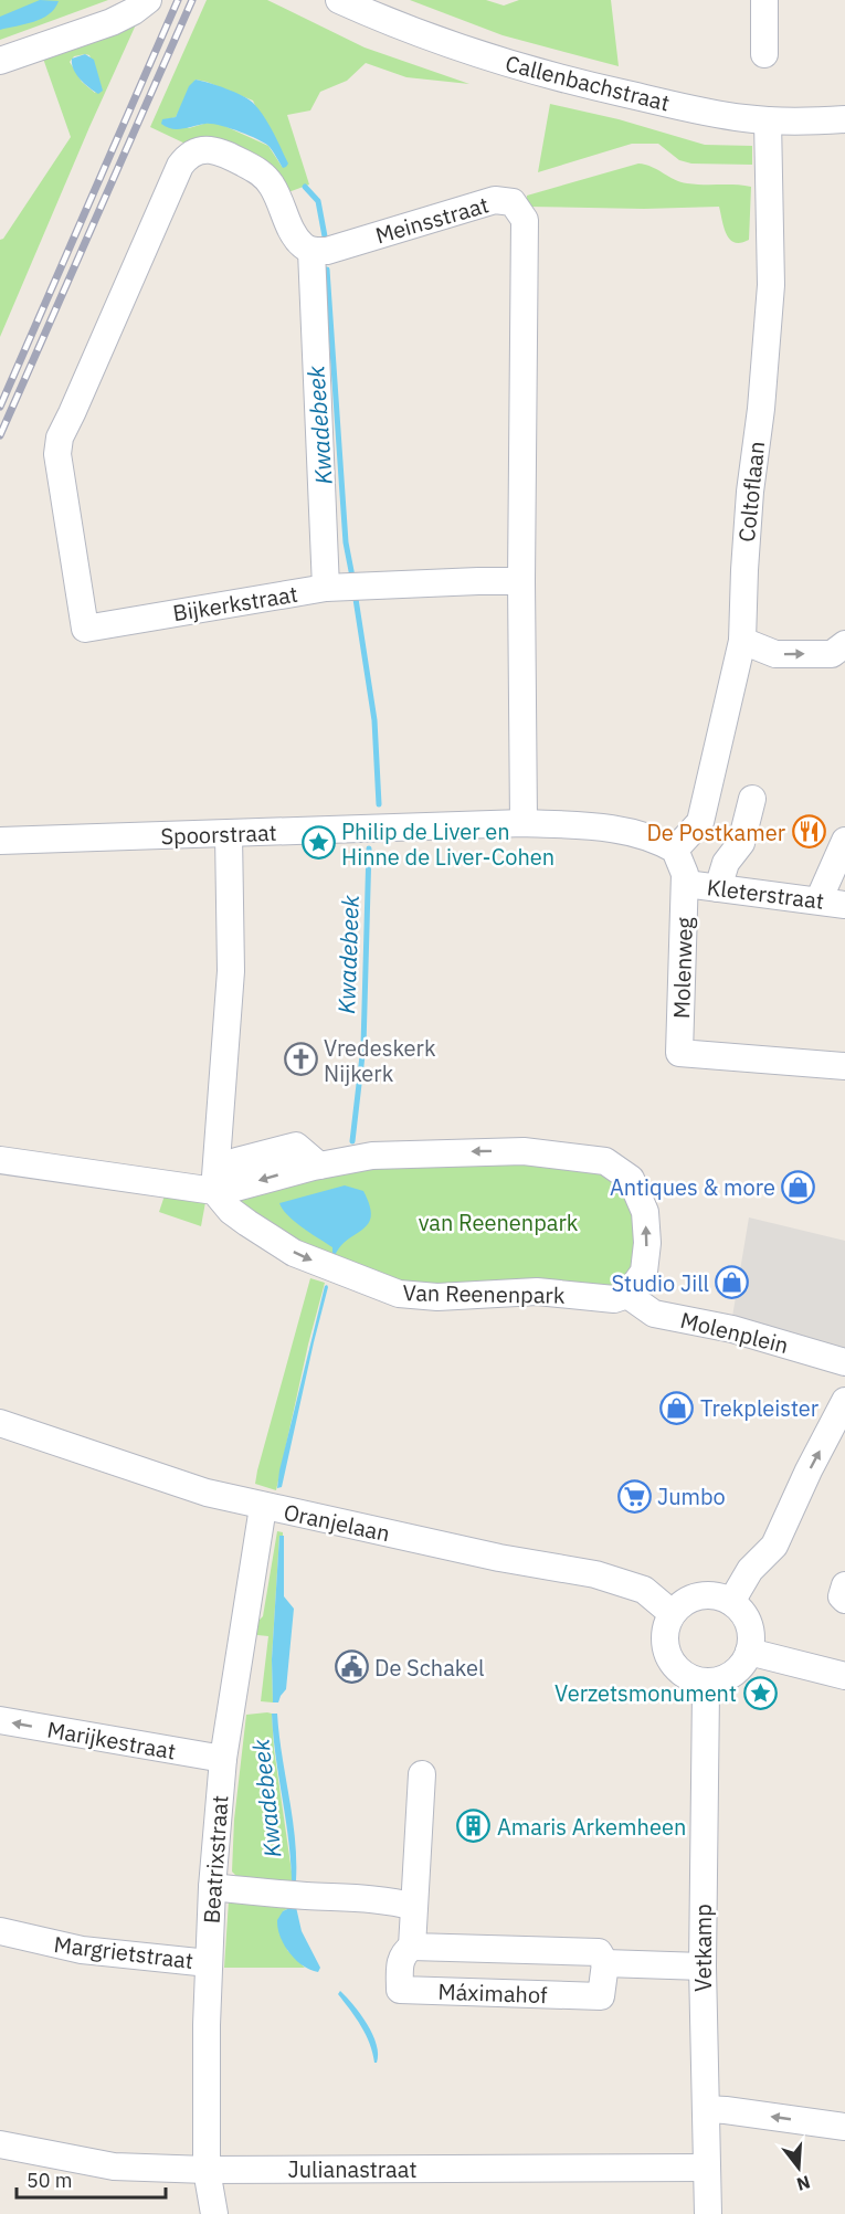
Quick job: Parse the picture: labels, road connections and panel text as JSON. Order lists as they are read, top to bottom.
{
  "streets": {
    "street": [
      "Callenbachstraat",
      "Meinsstraat",
      "Coltoflaan",
      "Bijkerkstraat",
      "Spoorstraat",
      "Kleterstraat",
      "Molenweg",
      "Van Reenenpark",
      "Molenplein",
      "Oranjelaan",
      "Marijkestraat",
      "Beatrixstraat",
      "Vetkamp",
      "Margrietstraat",
      "Máximahof",
      "Julianastraat"
    ]
  },
  "crossings": [
    ["Callenbachstraat", "Coltoflaan"],
    ["Meinsstraat", "Bijkerkstraat"],
    ["Meinsstraat", "Spoorstraat"],
    ["Coltoflaan", "Spoorstraat"],
    ["Kleterstraat", "Molenweg"],
    ["Van Reenenpark", "Molenplein"],
    ["Oranjelaan", "Beatrixstraat"],
    ["Oranjelaan", "Vetkamp"],
    ["Marijkestraat", "Beatrixstraat"],
    ["Beatrixstraat", "Margrietstraat"],
    ["Beatrixstraat", "Julianastraat"],
    ["Vetkamp", "Máximahof"],
    ["Vetkamp", "Julianastraat"]
  ],
  "one_way": ["Van Reenenpark", "Marijkestraat"],
  "water": ["Kwadebeek"],
  "parks": ["van Reenenpark"],
  "places": {
    "restaurant": ["De Postkamer"],
    "place": ["Philip de Liver en Hinne de Liver-Cohen", "Verzetsmonument"],
    "church": ["Vredeskerk Nijkerk"],
    "shop": ["Antiques & more", "Studio Jill", "Trekpleister"],
    "supermarket": ["Jumbo"],
    "public building": ["De Schakel"],
    "building": ["Amaris Arkemheen"]
  },
  "scale_bar": "50 m",
  "north": "bottom"
}
